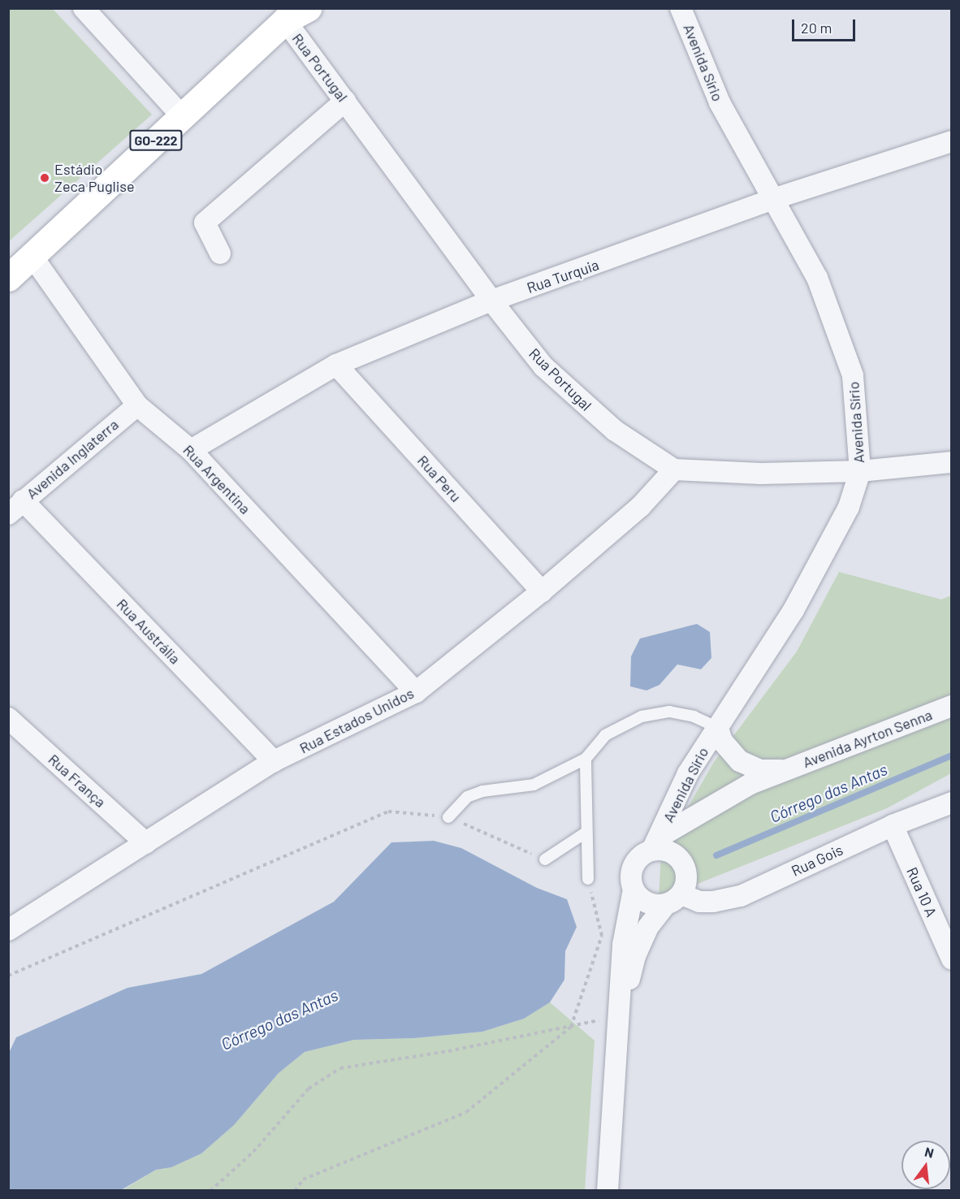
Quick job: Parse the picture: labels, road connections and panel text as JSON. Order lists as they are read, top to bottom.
{
  "streets": {
    "main road": ["GO-222"],
    "street": [
      "Avenida Sírio",
      "Rua Portugal",
      "Rua Turquia",
      "Avenida Inglaterra",
      "Rua Peru",
      "Rua Argentina",
      "Rua Austrália",
      "Rua Estados Unidos",
      "Avenida Ayrton Senna",
      "Rua França",
      "Rua Gois",
      "Rua 10 A"
    ]
  },
  "crossings": [
    ["Avenida Sírio", "Rua Turquia"],
    ["Avenida Sírio", "Avenida Ayrton Senna"],
    ["Avenida Sírio", "Rua Gois"],
    ["Rua Portugal", "GO-222"],
    ["Rua Portugal", "Rua Turquia"],
    ["Rua Portugal", "Rua Estados Unidos"],
    ["GO-222", "Rua Argentina"],
    ["Rua Turquia", "Rua Peru"],
    ["Rua Turquia", "Rua Argentina"],
    ["Avenida Inglaterra", "Rua Argentina"],
    ["Avenida Inglaterra", "Rua Austrália"],
    ["Rua Peru", "Rua Estados Unidos"],
    ["Rua Argentina", "Rua Estados Unidos"],
    ["Rua Austrália", "Rua Estados Unidos"],
    ["Rua Estados Unidos", "Rua França"],
    ["Avenida Ayrton Senna", "Rua Gois"],
    ["Rua Gois", "Rua 10 A"]
  ],
  "water": ["Córrego das Antas"],
  "places": ["Estádio Zeca Puglise"],
  "scale_bar": "20 m",
  "north": "top"
}
